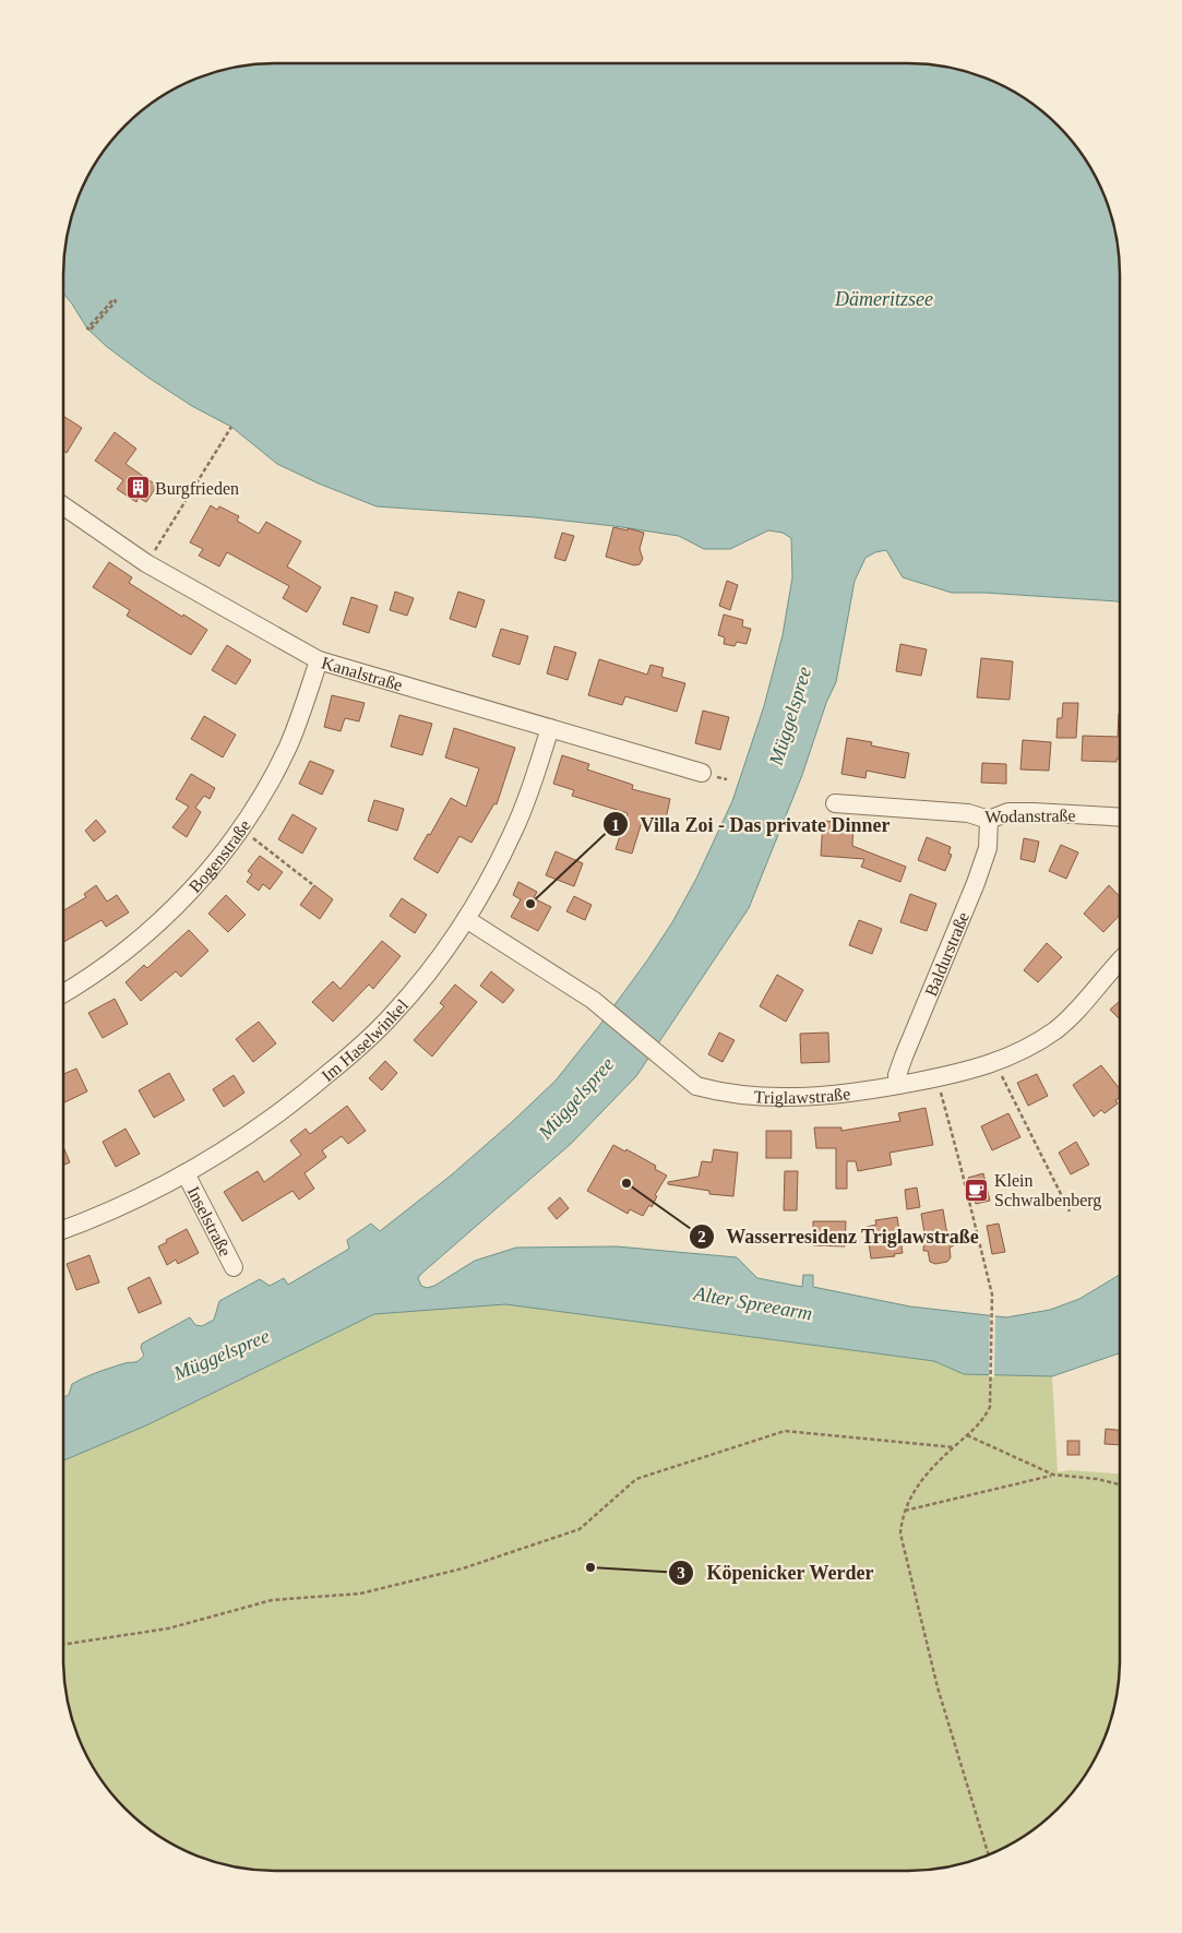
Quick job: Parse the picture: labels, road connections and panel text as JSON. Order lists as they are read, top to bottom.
{
  "streets": {
    "street": [
      "Kanalstraße",
      "Wodanstraße",
      "Bogenstraße",
      "Baldurstraße",
      "Im Haselwinkel",
      "Triglawstraße",
      "Inselstraße"
    ]
  },
  "crossings": [
    ["Kanalstraße", "Bogenstraße"],
    ["Kanalstraße", "Im Haselwinkel"],
    ["Wodanstraße", "Baldurstraße"],
    ["Baldurstraße", "Triglawstraße"],
    ["Im Haselwinkel", "Triglawstraße"],
    ["Im Haselwinkel", "Inselstraße"]
  ],
  "water": ["Dämeritzsee", "Müggelspree", "Alter Spreearm"],
  "places": {
    "building": ["Burgfrieden"],
    "other": ["Villa Zoi - Das private Dinner", "Wasserresidenz Triglawstraße", "Köpenicker Werder"],
    "cafe": ["Klein Schwalbenberg"]
  }
}
